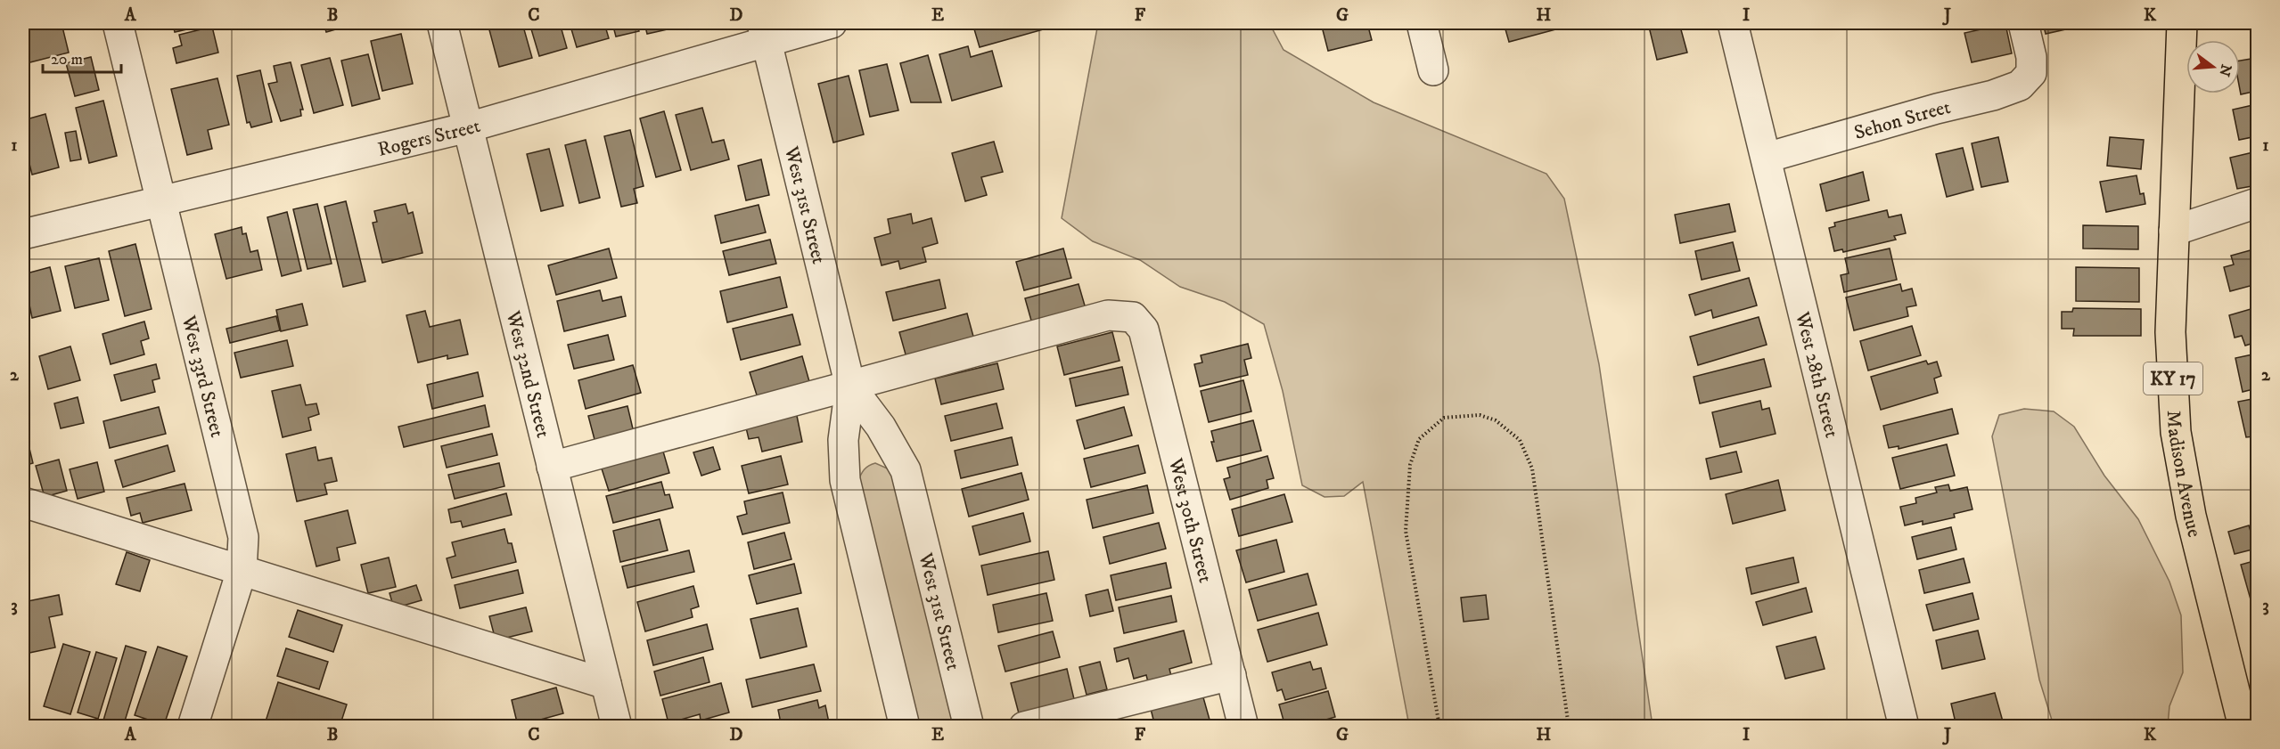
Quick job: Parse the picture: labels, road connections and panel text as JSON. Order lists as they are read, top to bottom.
{
  "streets": {
    "main road": ["KY 17", "Madison Avenue"],
    "street": [
      "Sehon Street",
      "Rogers Street",
      "West 31st Street",
      "West 28th Street",
      "West 32nd Street",
      "West 33rd Street",
      "West 30th Street"
    ]
  },
  "crossings": [
    ["Sehon Street", "West 28th Street"],
    ["Rogers Street", "West 31st Street"],
    ["Rogers Street", "West 32nd Street"],
    ["Rogers Street", "West 33rd Street"],
    ["West 31st Street", "West 30th Street"]
  ],
  "scale_bar": "20 m",
  "north": "right",
  "grid": {
    "columns": [
      "A",
      "B",
      "C",
      "D",
      "E",
      "F",
      "G",
      "H",
      "I",
      "J",
      "K"
    ],
    "rows": ["1", "2", "3"]
  }
}
